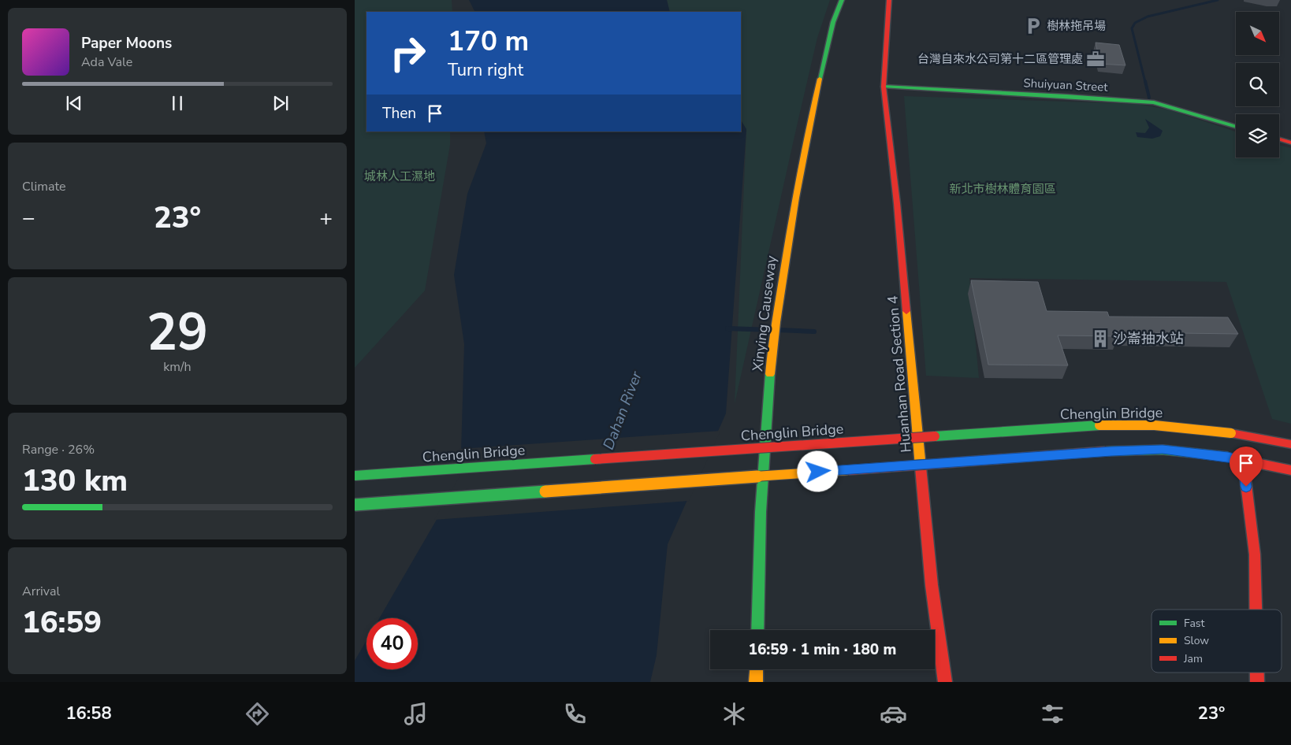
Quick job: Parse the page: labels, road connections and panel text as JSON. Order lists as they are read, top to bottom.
{
  "streets": {
    "street": [
      "Shuiyuan Street",
      "Xinying Causeway",
      "Huanhan Road Section 4",
      "Chenglin Bridge"
    ]
  },
  "crossings": [
    ["Shuiyuan Street", "Huanhan Road Section 4"]
  ],
  "water": ["Dahan River"],
  "parks": ["城林人工濕地", "新北市樹林體育園區"],
  "places": {
    "parking": ["樹林拖吊場"],
    "office": ["台灣自來水公司第十二區管理處"],
    "building": ["沙崙抽水站"]
  },
  "legend": ["Fast", "Slow", "Jam"],
  "north": "bottom right",
  "page": {
    "turn": ["170 m", "Turn right"],
    "song": ["Paper Moons", "Ada Vale"],
    "then": "Then",
    "tile": [
      "Climate",
      ["29", "km/h"],
      ["Range · 26%", "130 km"],
      ["Arrival", "16:59"]
    ],
    "heat": ["−", "23°", "+"],
    "limit": "40",
    "trip": "16:59 · 1 min · 180 m",
    "tabs": ["16:58", "23°"]
  }
}
